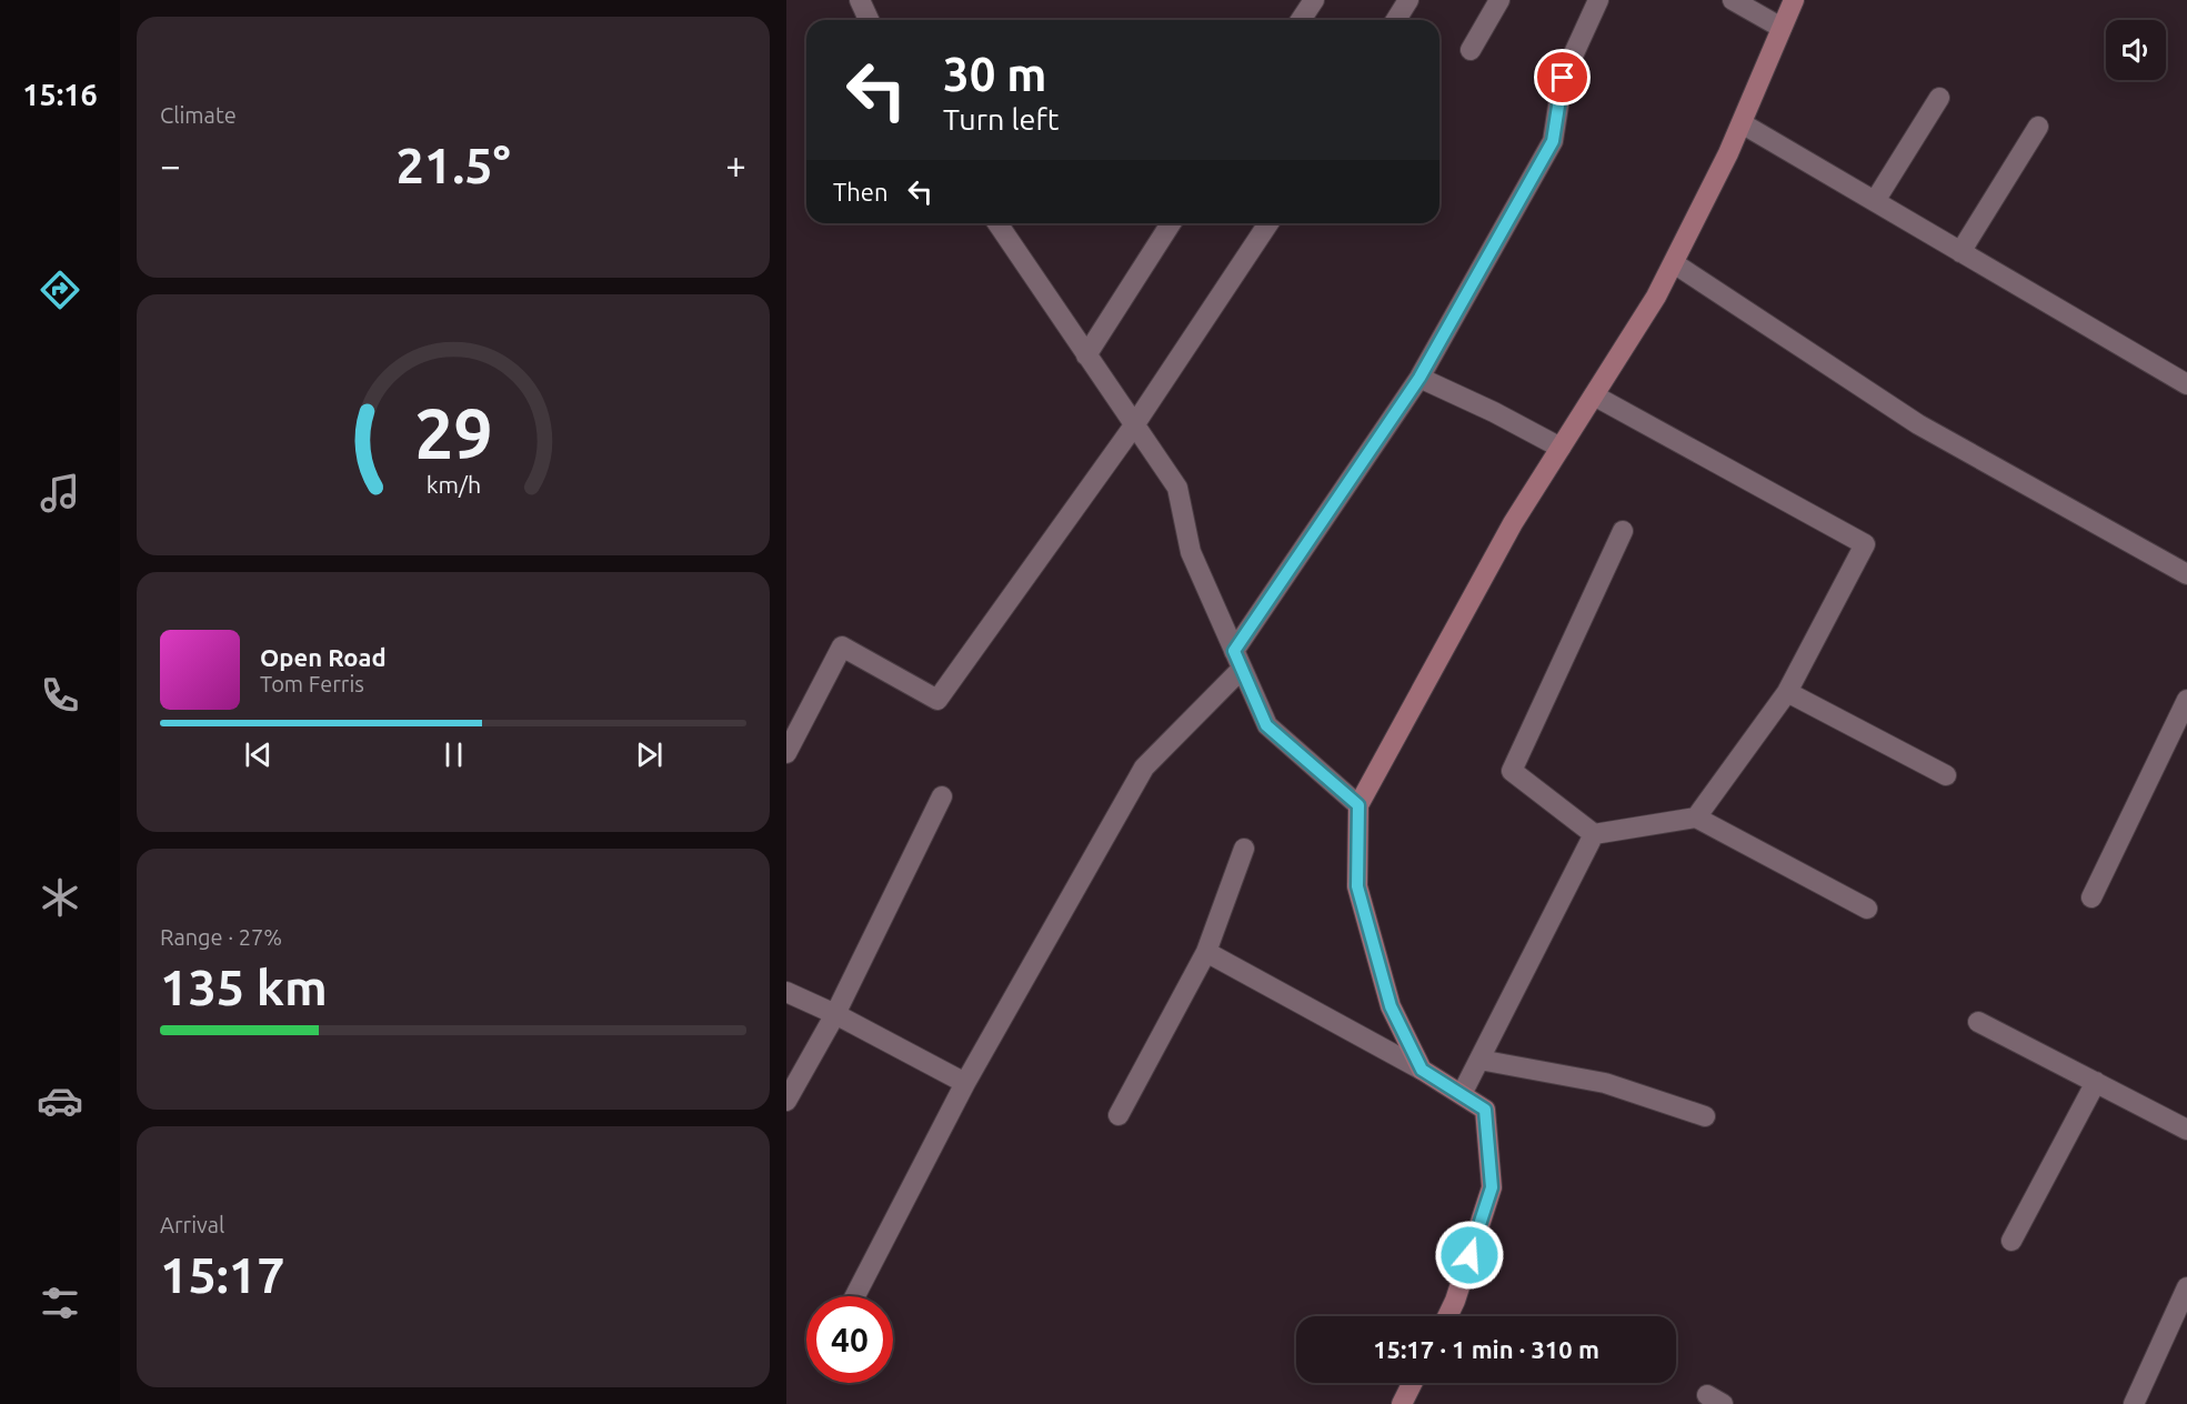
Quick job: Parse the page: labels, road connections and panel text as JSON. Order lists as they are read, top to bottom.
{
  "page": {
    "tabs": "15:16",
    "tile": [
      "Climate",
      ["Range · 27%", "135 km"],
      ["Arrival", "15:17"]
    ],
    "turn": ["30 m", "Turn left"],
    "heat": ["−", "21.5°", "+"],
    "then": "Then",
    "song": ["Open Road", "Tom Ferris"],
    "limit": "40",
    "trip": "15:17 · 1 min · 310 m",
    "gauge": ["29", "km/h"]
  }
}
